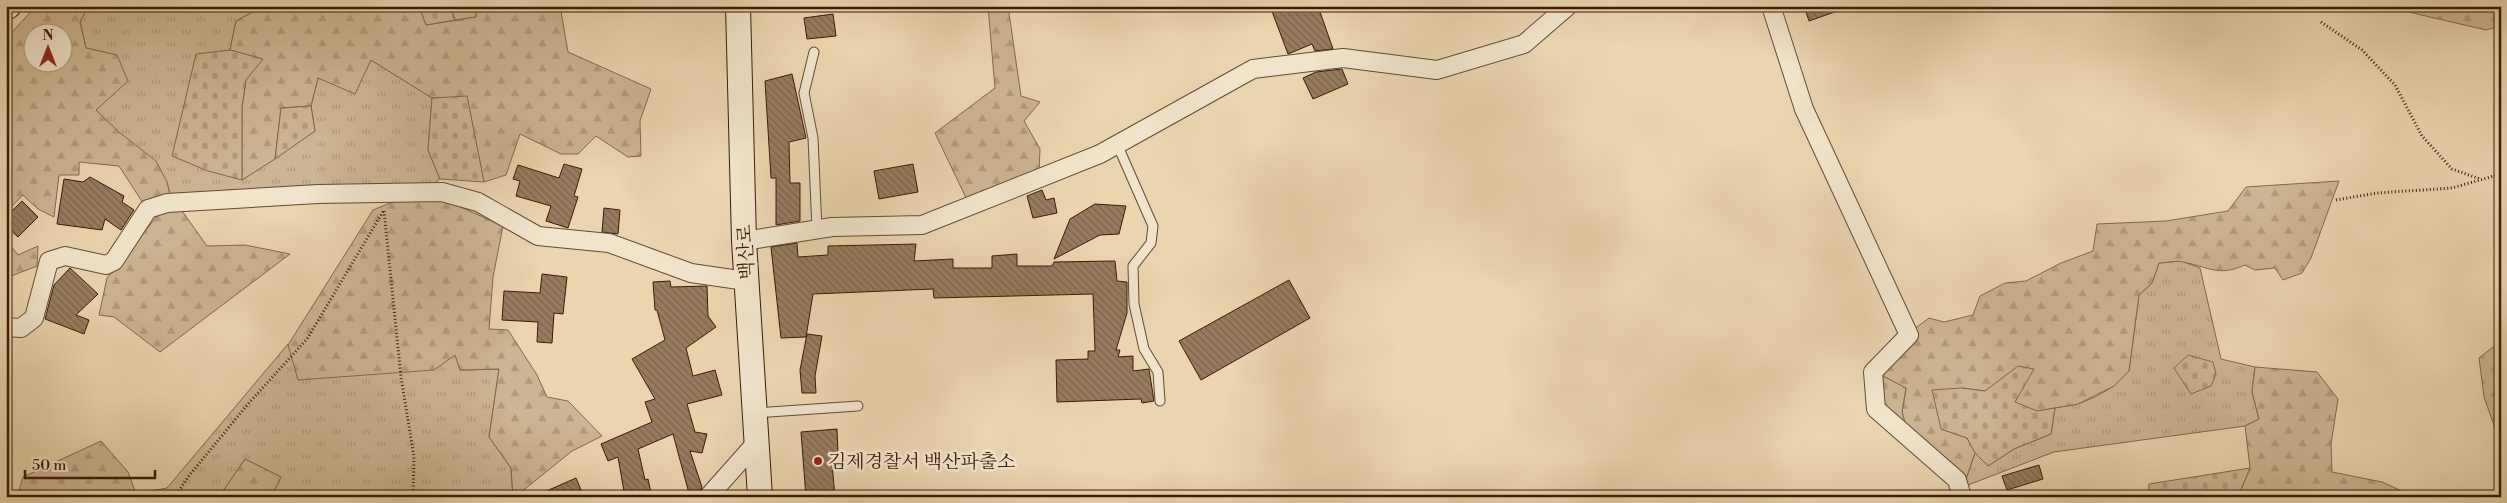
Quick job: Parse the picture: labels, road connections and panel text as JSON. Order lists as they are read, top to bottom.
{
  "streets": {
    "main road": ["백산로"]
  },
  "places": ["김제경찰서 백산파출소"],
  "scale_bar": "50 m",
  "north": "top"
}
